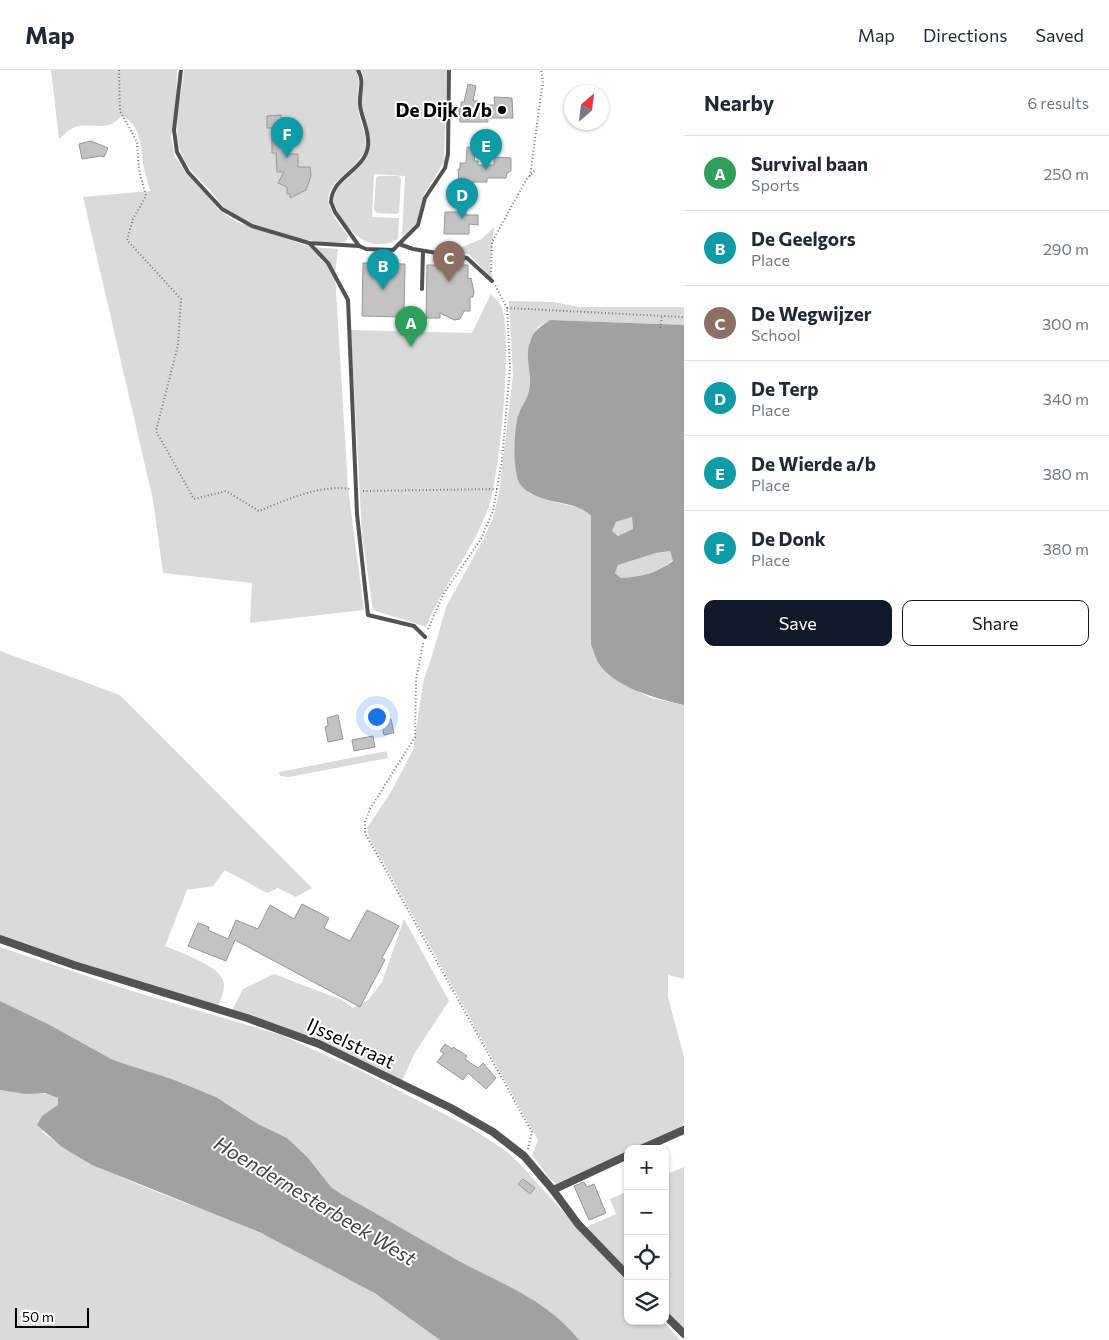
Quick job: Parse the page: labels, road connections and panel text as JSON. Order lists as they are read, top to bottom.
{
  "streets": {
    "street": ["IJsselstraat"]
  },
  "water": ["Hoendernesterbeek West"],
  "places": ["De Dijk a/b"],
  "scale_bar": "50 m",
  "north": "top right",
  "page": {
    "header": "Map",
    "nav": ["Map", "Directions", "Saved"],
    "heading": ["Nearby", "6 results"],
    "pins": [
      "F",
      "E",
      "D",
      "C",
      "B",
      "A"
    ],
    "list": [
      {
        "mark": "A",
        "name": "Survival baan",
        "note": "Sports",
        "value": "250 m"
      },
      {
        "mark": "B",
        "name": "De Geelgors",
        "note": "Place",
        "value": "290 m"
      },
      {
        "mark": "C",
        "name": "De Wegwijzer",
        "note": "School",
        "value": "300 m"
      },
      {
        "mark": "D",
        "name": "De Terp",
        "note": "Place",
        "value": "340 m"
      },
      {
        "mark": "E",
        "name": "De Wierde a/b",
        "note": "Place",
        "value": "380 m"
      },
      {
        "mark": "F",
        "name": "De Donk",
        "note": "Place",
        "value": "380 m"
      }
    ],
    "buttons": ["Save", "Share"],
    "map_buttons": ["+", "−"],
    "scale": "50 m"
  }
}
